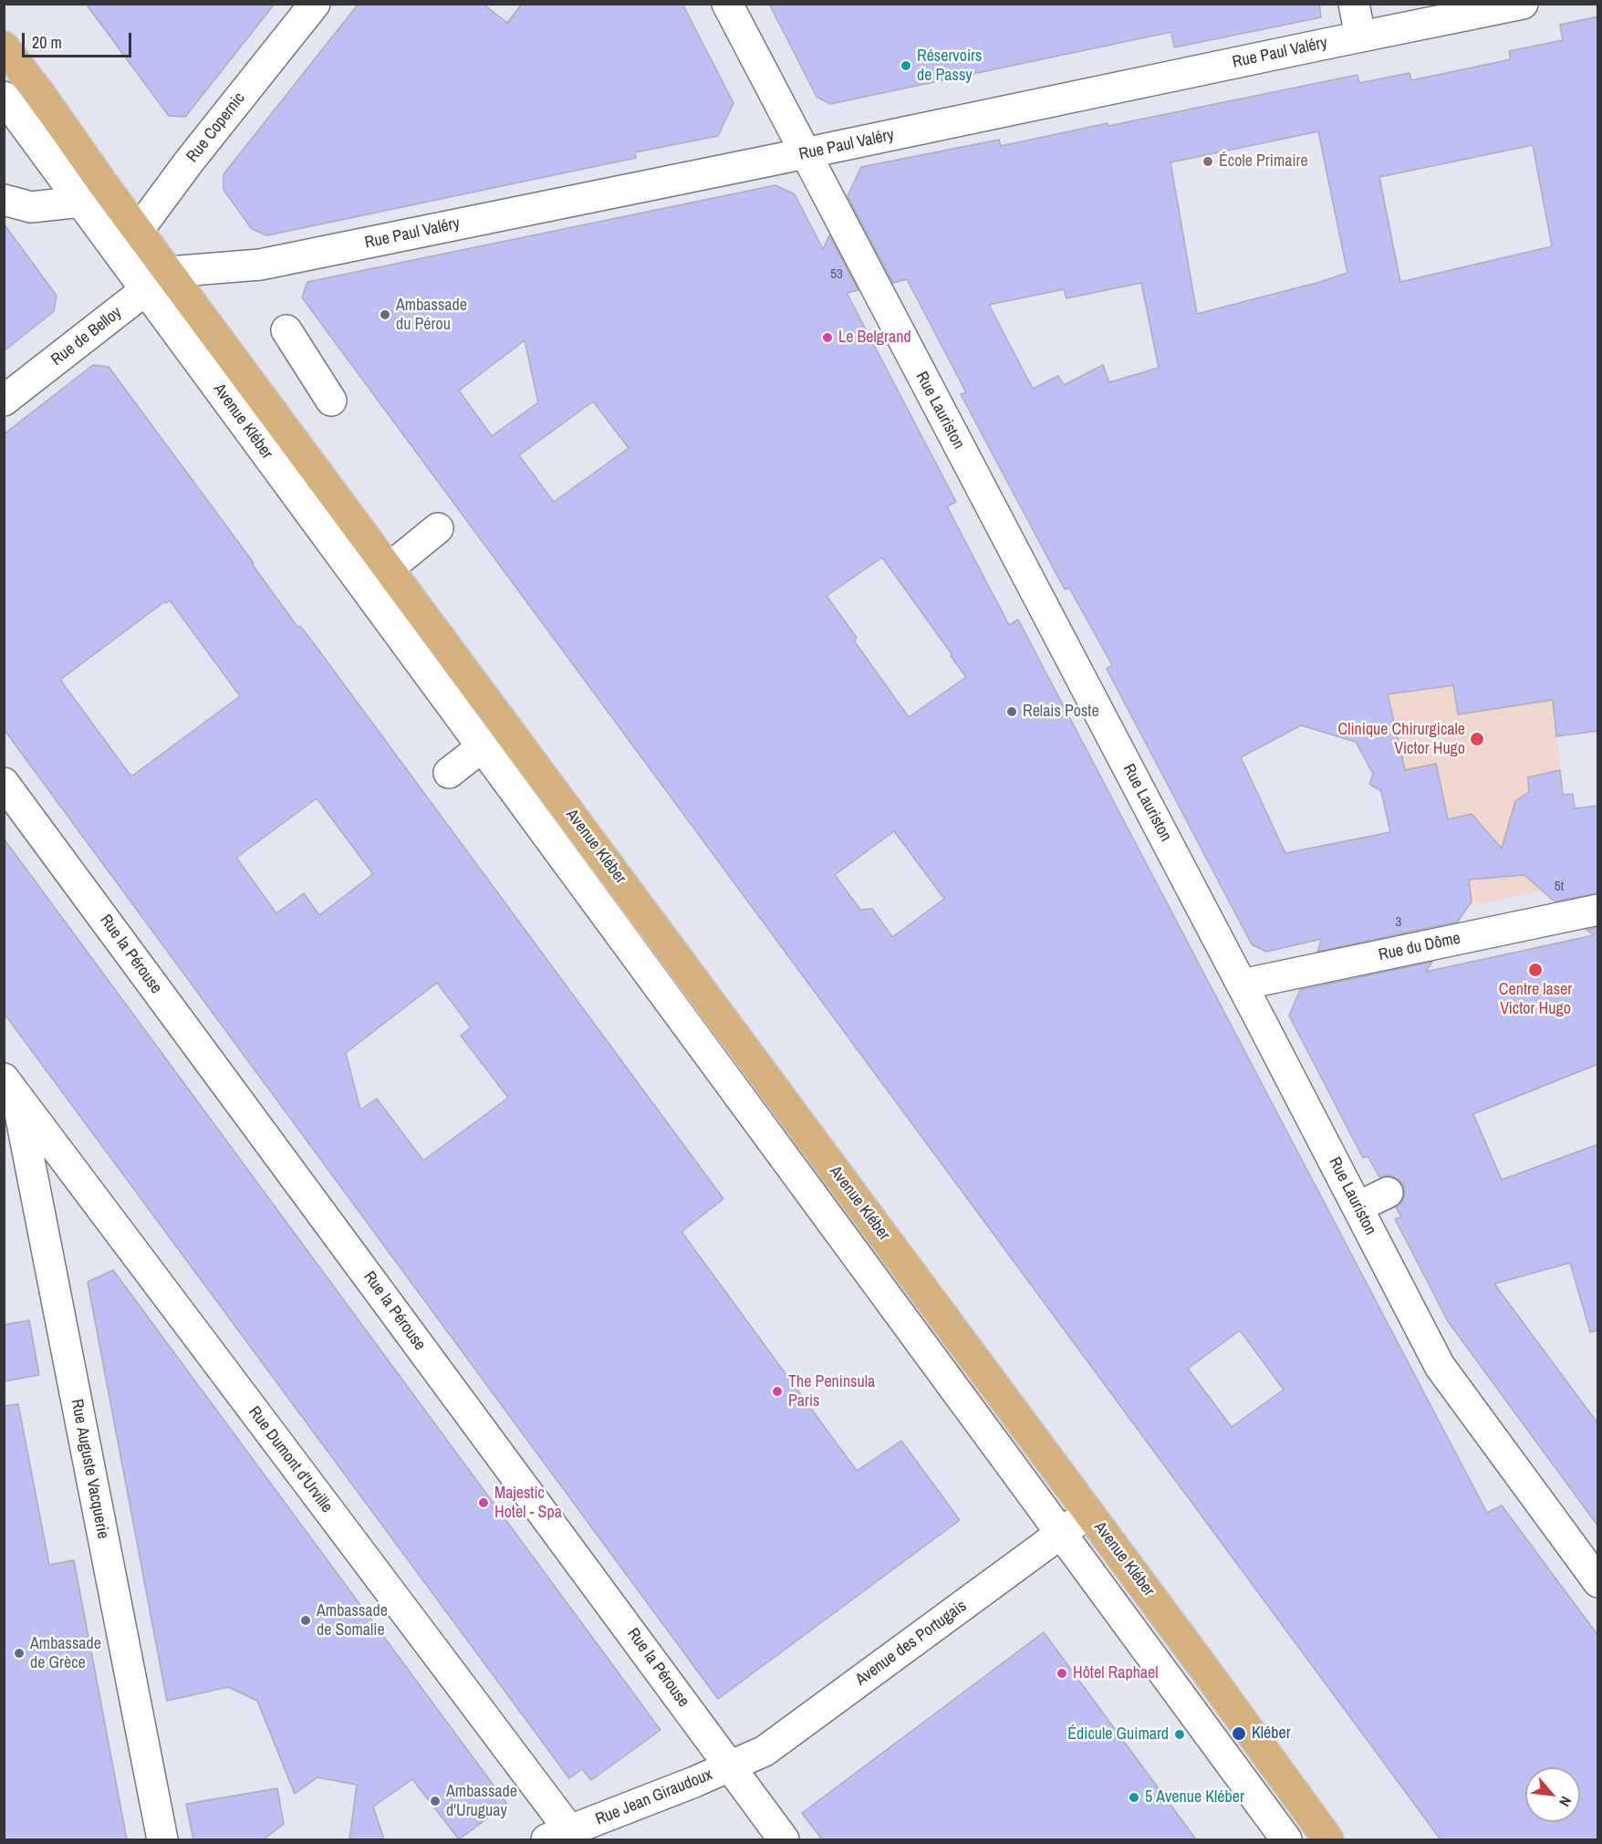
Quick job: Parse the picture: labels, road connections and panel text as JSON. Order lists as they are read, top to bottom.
{
  "streets": {
    "main road": ["Avenue Kléber"],
    "street": [
      "Rue Paul Valéry",
      "Rue Copernic",
      "Rue de Belloy",
      "Rue Lauriston",
      "Rue du Dôme",
      "Rue la Pérouse",
      "Rue Dumont d'Urville",
      "Rue Auguste Vacquerie",
      "Avenue des Portugais",
      "Rue Jean Giraudoux"
    ]
  },
  "crossings": [
    ["Rue Paul Valéry", "Rue de Belloy"],
    ["Rue Paul Valéry", "Rue Lauriston"],
    ["Rue Paul Valéry", "Avenue Kléber"],
    ["Rue Copernic", "Avenue Kléber"],
    ["Rue de Belloy", "Avenue Kléber"],
    ["Rue Lauriston", "Rue du Dôme"],
    ["Avenue Kléber", "Avenue des Portugais"],
    ["Rue la Pérouse", "Avenue des Portugais"],
    ["Rue la Pérouse", "Rue Jean Giraudoux"],
    ["Rue Dumont d'Urville", "Rue Auguste Vacquerie"],
    ["Rue Dumont d'Urville", "Rue Jean Giraudoux"],
    ["Avenue des Portugais", "Rue Jean Giraudoux"]
  ],
  "places": [
    "Réservoirs de Passy",
    "École Primaire",
    "Ambassade du Pérou",
    "Le Belgrand",
    "Relais Poste",
    "Clinique Chirurgicale Victor Hugo",
    "Centre laser Victor Hugo",
    "The Peninsula Paris",
    "Majestic Hotel - Spa",
    "Ambassade de Somalie",
    "Ambassade de Grèce",
    "Hôtel Raphael",
    "Kléber",
    "Édicule Guimard",
    "5 Avenue Kléber",
    "Ambassade d'Uruguay"
  ],
  "house_numbers": ["53", "5t", "3"],
  "scale_bar": "20 m",
  "north": "bottom right"
}
